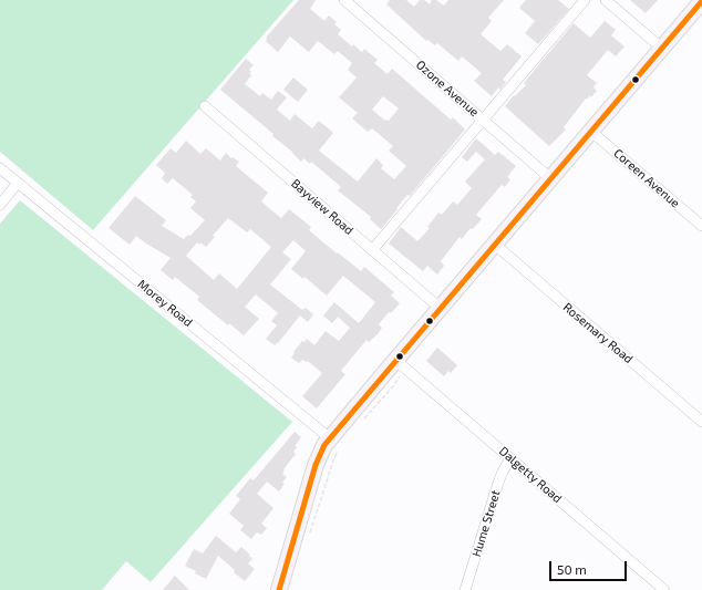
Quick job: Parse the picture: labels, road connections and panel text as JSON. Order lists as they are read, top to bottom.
{
  "streets": {
    "street": [
      "Ozone Avenue",
      "Coreen Avenue",
      "Bayview Road",
      "Morey Road",
      "Rosemary Road",
      "Dalgetty Road",
      "Hume Street"
    ]
  },
  "crossings": [
    ["Dalgetty Road", "Hume Street"]
  ],
  "scale_bar": "50 m"
}
